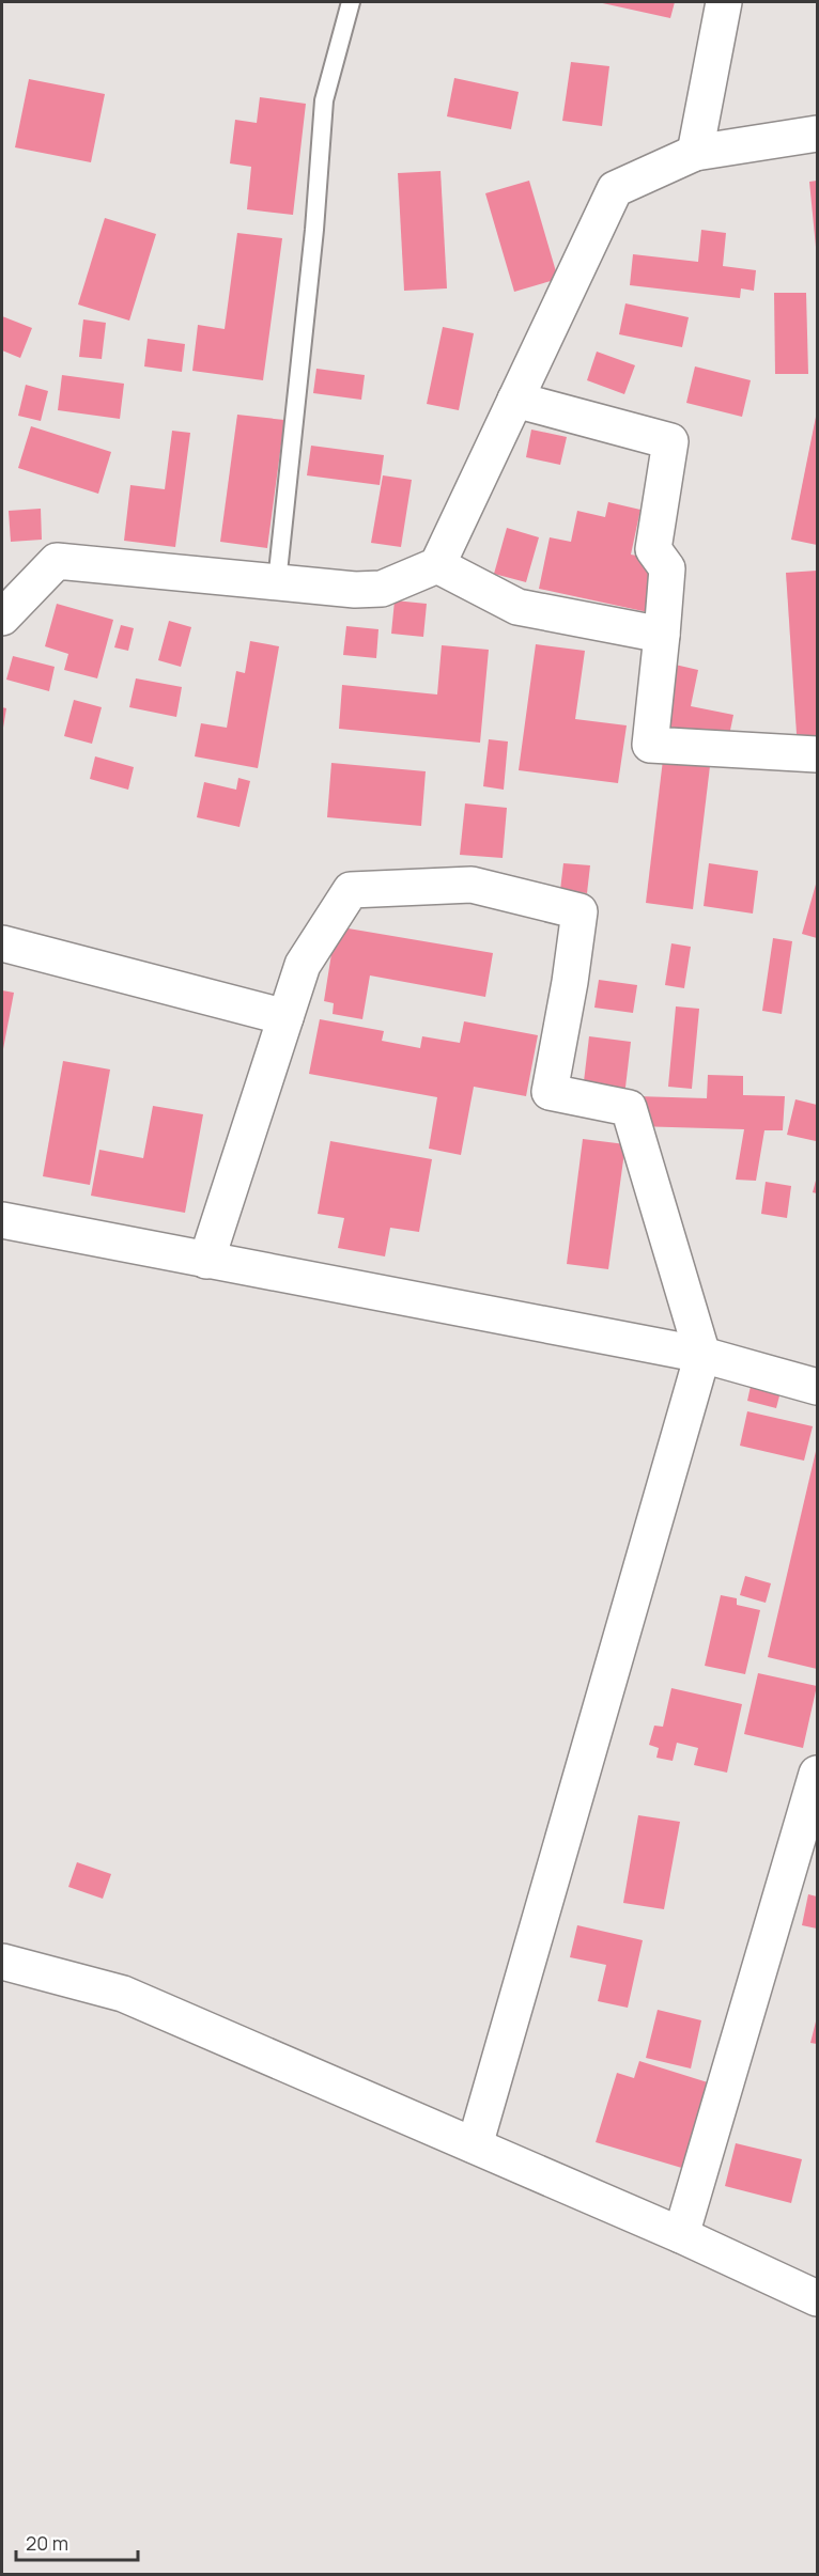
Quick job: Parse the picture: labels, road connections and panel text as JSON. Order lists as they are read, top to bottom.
{
  "scale_bar": "20 m"
}
